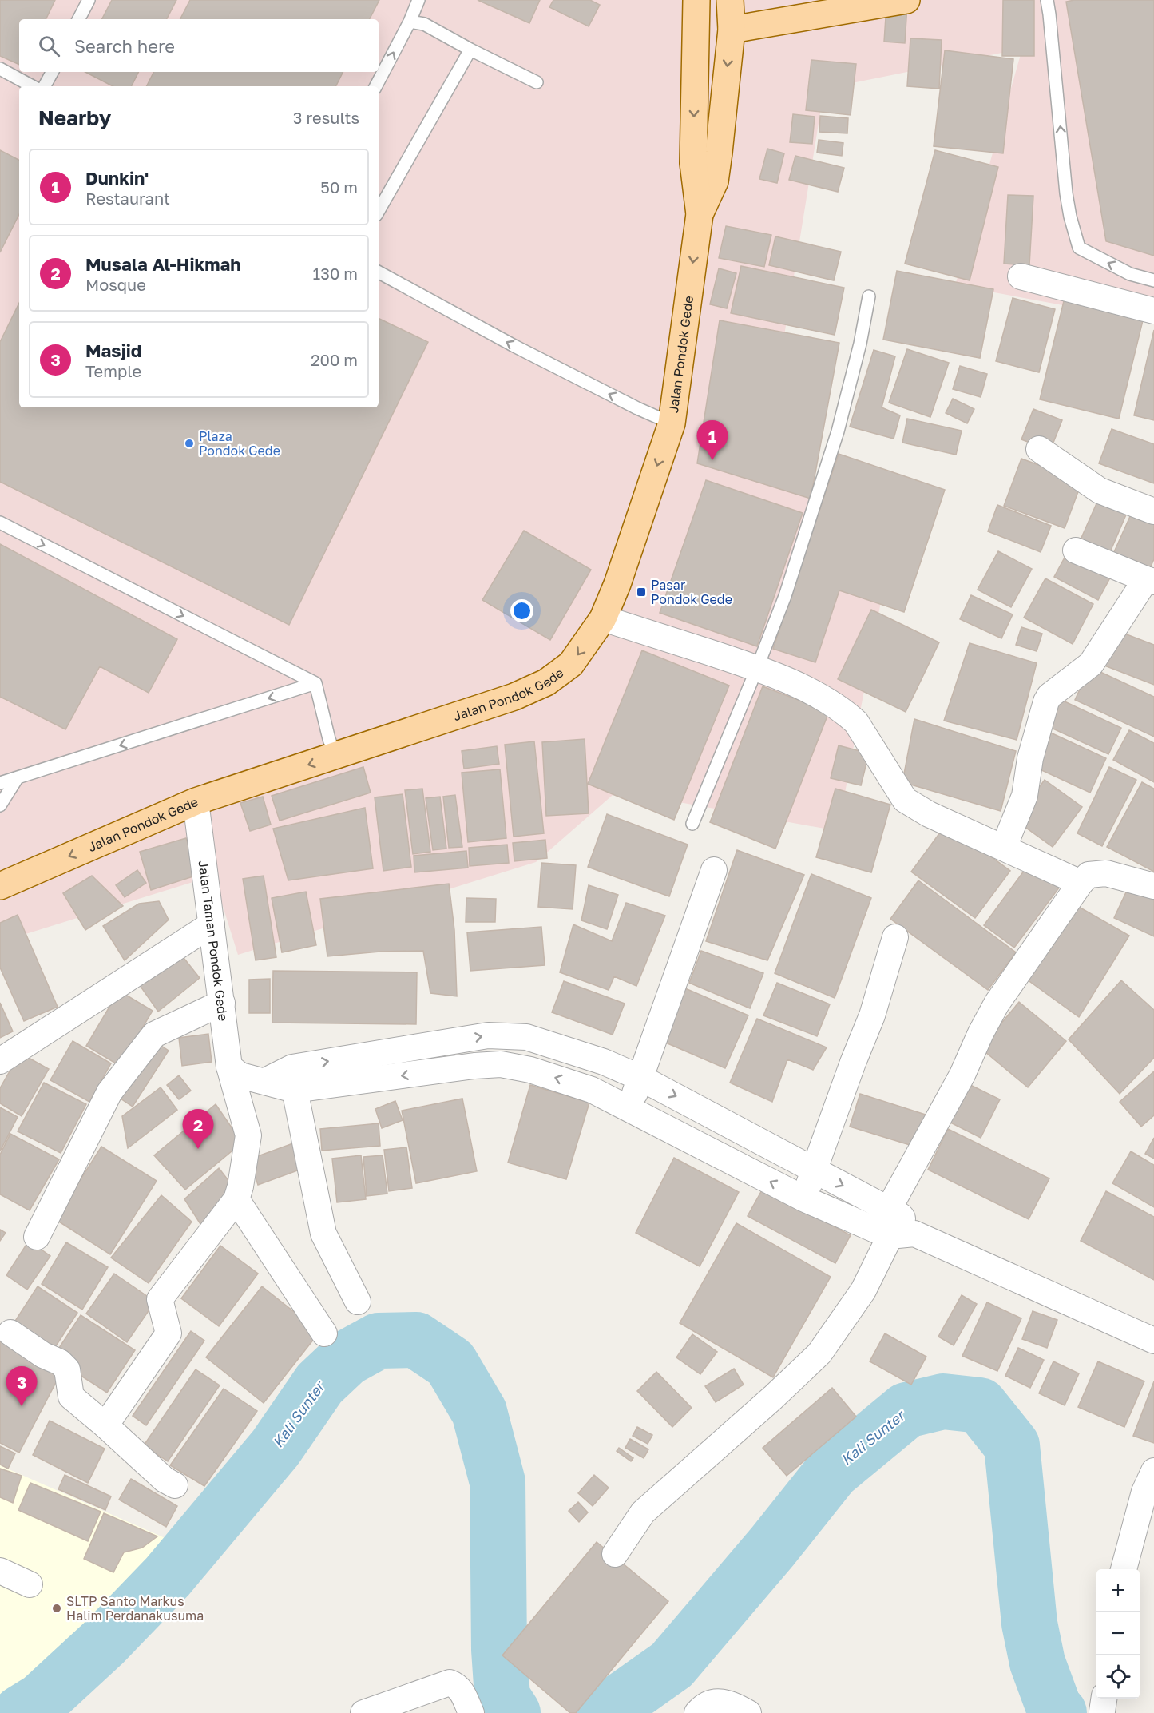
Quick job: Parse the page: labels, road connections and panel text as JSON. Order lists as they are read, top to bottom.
{
  "streets": {
    "main road": ["Jalan Pondok Gede"],
    "street": ["Jalan Taman Pondok Gede"]
  },
  "crossings": [
    ["Jalan Pondok Gede", "Jalan Taman Pondok Gede"]
  ],
  "one_way": ["Jalan Pondok Gede"],
  "water": ["Kali Sunter"],
  "places": {
    "other": ["Plaza Pondok Gede", "SLTP Santo Markus Halim Perdanakusuma"],
    "transit": ["Pasar Pondok Gede"]
  },
  "page": {
    "search": "Search here",
    "heading": ["Nearby", "3 results"],
    "list": [
      {
        "mark": "1",
        "name": "Dunkin'",
        "note": "Restaurant",
        "value": "50 m"
      },
      {
        "mark": "2",
        "name": "Musala Al-Hikmah",
        "note": "Mosque",
        "value": "130 m"
      },
      {
        "mark": "3",
        "name": "Masjid",
        "note": "Temple",
        "value": "200 m"
      }
    ],
    "pins": ["1", "2", "3"],
    "map_buttons": ["+", "−"]
  }
}
